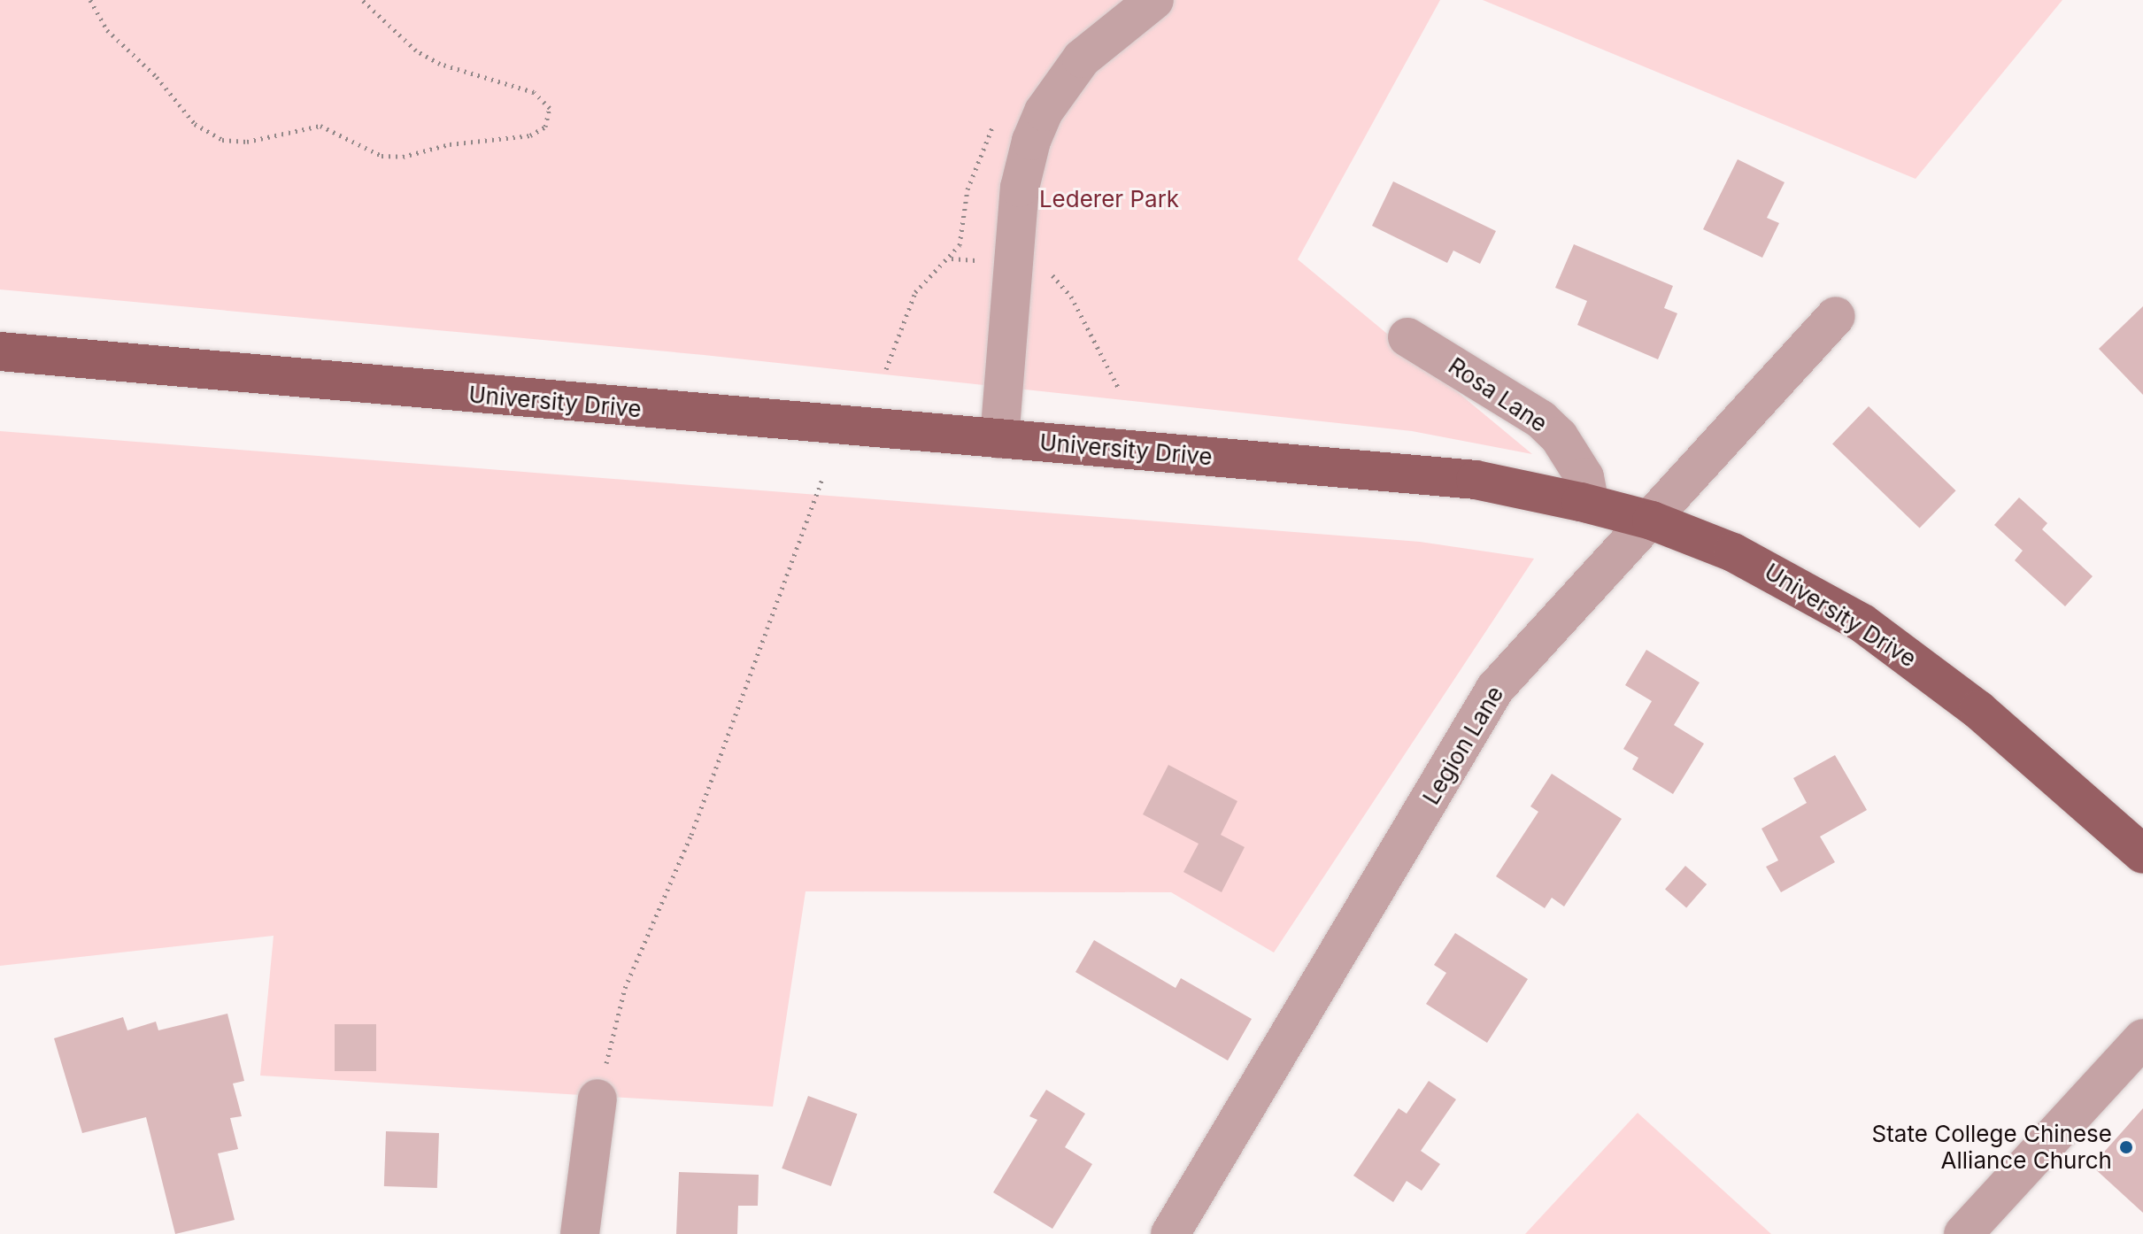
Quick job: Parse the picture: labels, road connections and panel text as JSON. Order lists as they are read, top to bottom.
{
  "streets": {
    "main road": ["University Drive"],
    "street": ["Rosa Lane", "Legion Lane"]
  },
  "crossings": [
    ["Rosa Lane", "University Drive"],
    ["University Drive", "Legion Lane"]
  ],
  "parks": ["Lederer Park"],
  "places": ["State College Chinese Alliance Church"]
}
